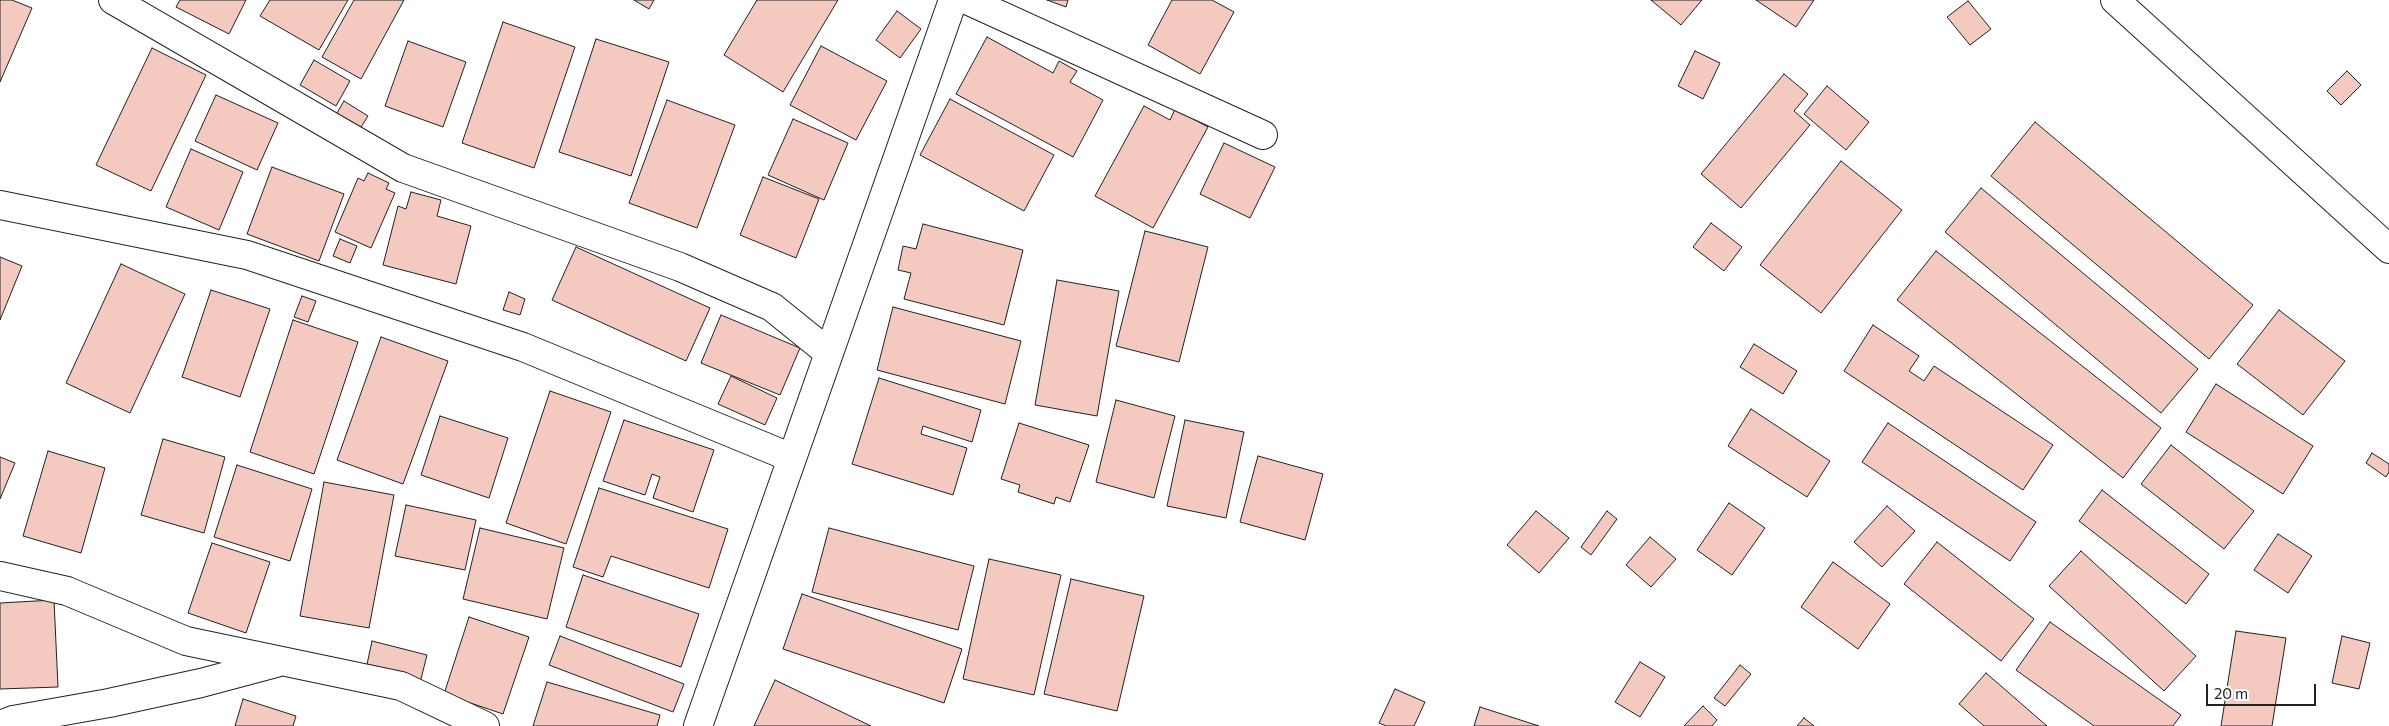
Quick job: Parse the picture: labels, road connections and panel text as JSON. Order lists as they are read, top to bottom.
{
  "scale_bar": "20 m"
}
